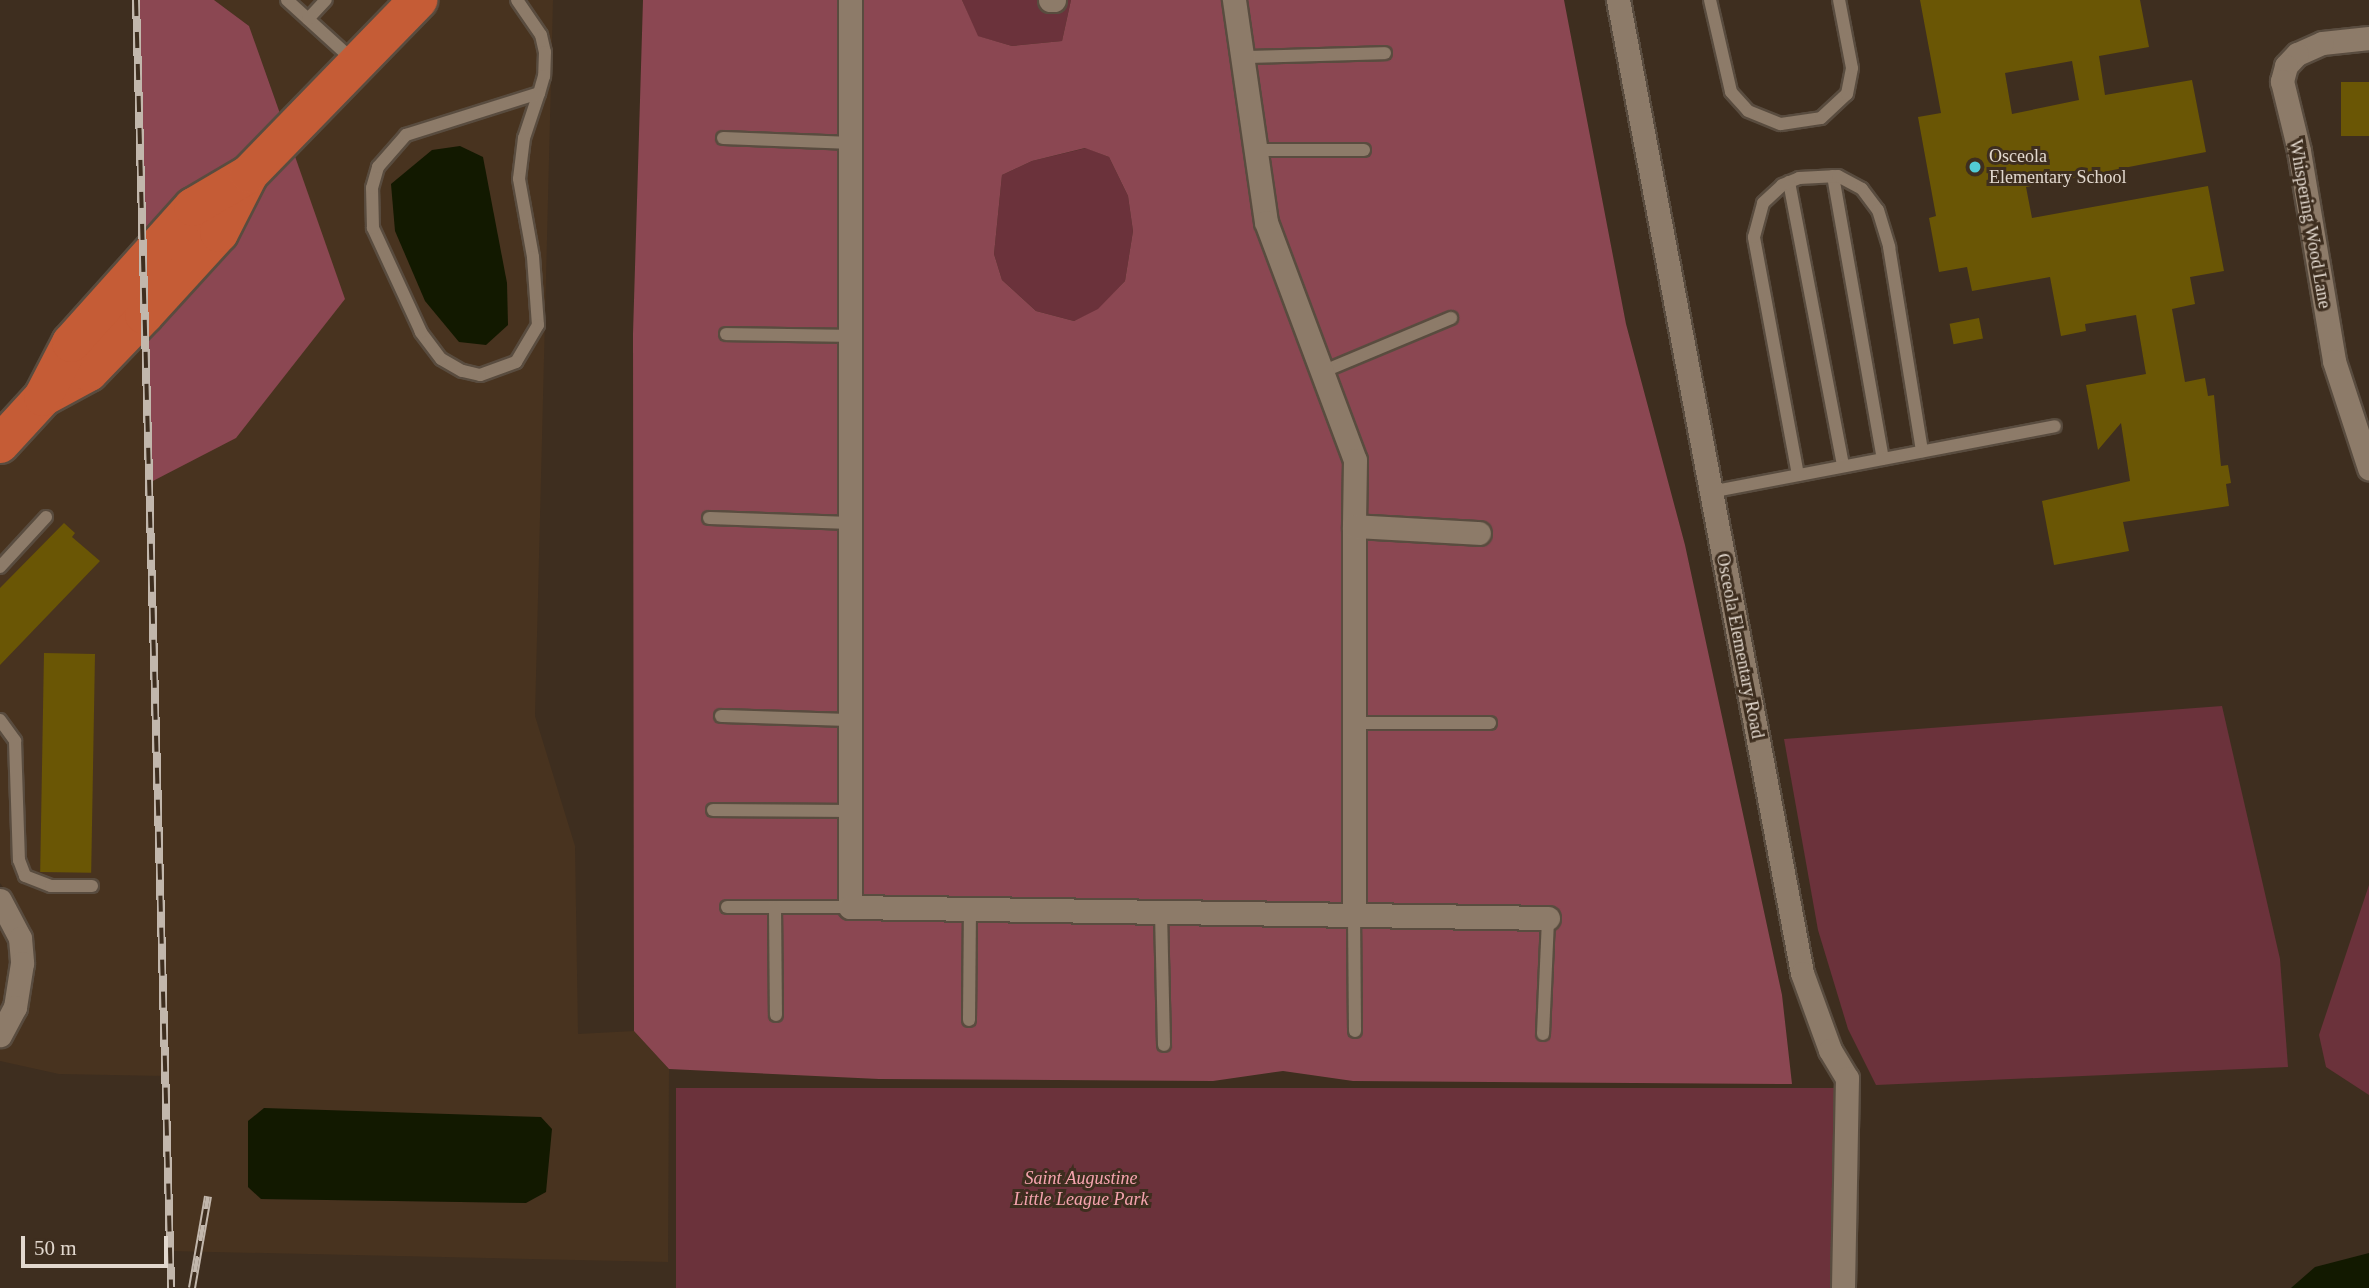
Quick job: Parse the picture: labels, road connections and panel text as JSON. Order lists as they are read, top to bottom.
{
  "streets": {
    "street": ["Whispering Wood Lane", "Osceola Elementary Road"]
  },
  "parks": ["Saint Augustine Little League Park"],
  "places": ["Osceola Elementary School"],
  "scale_bar": "50 m"
}
